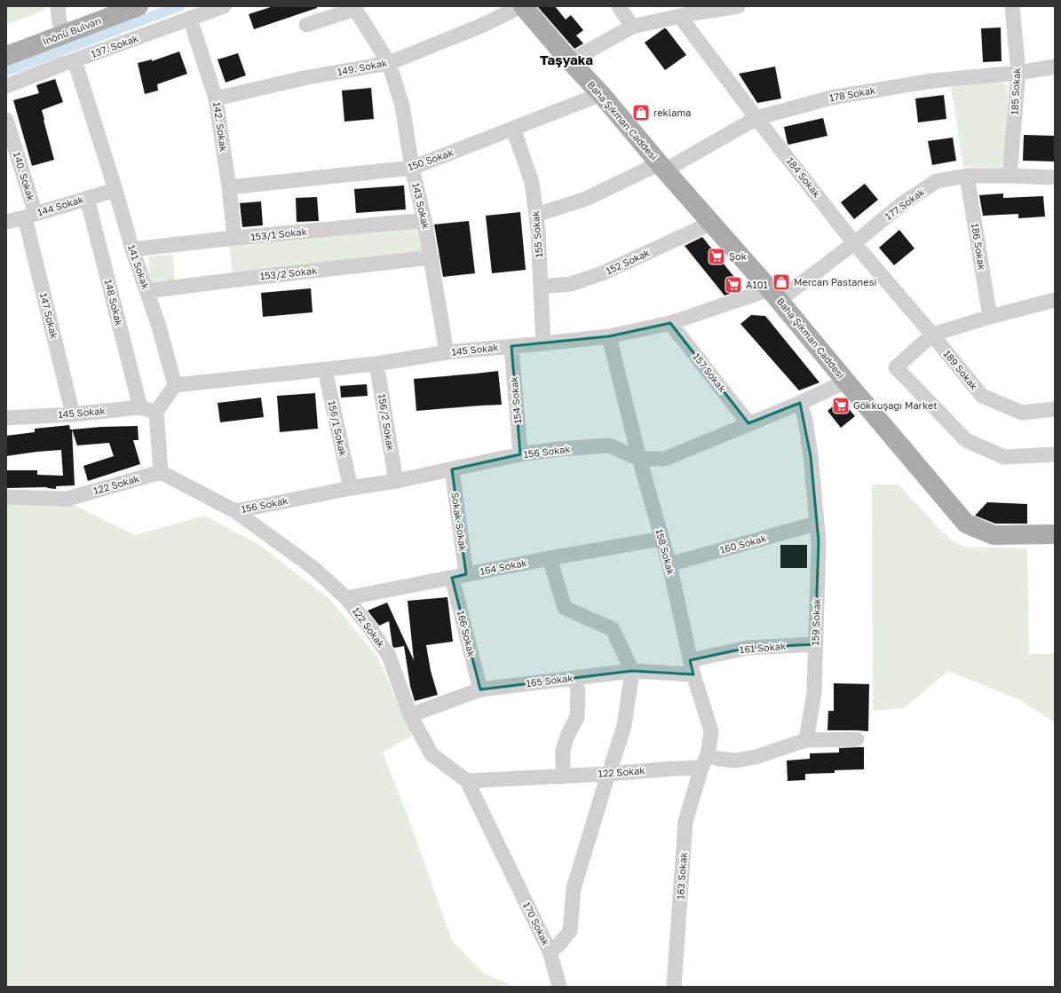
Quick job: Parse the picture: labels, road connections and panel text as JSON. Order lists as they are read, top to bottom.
{
  "streets": {
    "main road": ["İnönü Bulvarı", "Baha Şıkman Caddesi"],
    "street": [
      "137. Sokak",
      "149. Sokak",
      "185 Sokak",
      "178 Sokak",
      "142. Sokak",
      "150 Sokak",
      "140. Sokak",
      "184 Sokak",
      "177 Sokak",
      "144 Sokak",
      "143 Sokak",
      "153/1 Sokak",
      "155 Sokak",
      "186 Sokak",
      "152 Sokak",
      "141 Sokak",
      "153/2 Sokak",
      "148 Sokak",
      "147 Sokak",
      "145 Sokak",
      "189 Sokak",
      "157 Sokak",
      "154 Sokak",
      "156/2 Sokak",
      "156/1 Sokak",
      "156 Sokak",
      "122 Sokak",
      "Sokak Sokak",
      "160 Sokak",
      "158 Sokak",
      "164 Sokak",
      "159 Sokak",
      "166 Sokak",
      "161 Sokak",
      "165 Sokak",
      "163 Sokak",
      "170 Sokak"
    ]
  },
  "crossings": [
    ["137. Sokak", "142. Sokak"],
    ["137. Sokak", "141 Sokak"],
    ["149. Sokak", "Baha Şıkman Caddesi"],
    ["149. Sokak", "142. Sokak"],
    ["149. Sokak", "143 Sokak"],
    ["185 Sokak", "178 Sokak"],
    ["185 Sokak", "177 Sokak"],
    ["178 Sokak", "Baha Şıkman Caddesi"],
    ["178 Sokak", "184 Sokak"],
    ["178 Sokak", "155 Sokak"],
    ["Baha Şıkman Caddesi", "150 Sokak"],
    ["Baha Şıkman Caddesi", "177 Sokak"],
    ["Baha Şıkman Caddesi", "152 Sokak"],
    ["Baha Şıkman Caddesi", "145 Sokak"],
    ["Baha Şıkman Caddesi", "156 Sokak"],
    ["142. Sokak", "150 Sokak"],
    ["142. Sokak", "153/1 Sokak"],
    ["150 Sokak", "143 Sokak"],
    ["150 Sokak", "155 Sokak"],
    ["140. Sokak", "144 Sokak"],
    ["140. Sokak", "147 Sokak"],
    ["184 Sokak", "177 Sokak"],
    ["184 Sokak", "189 Sokak"],
    ["177 Sokak", "186 Sokak"],
    ["177 Sokak", "145 Sokak"],
    ["144 Sokak", "141 Sokak"],
    ["144 Sokak", "148 Sokak"],
    ["144 Sokak", "147 Sokak"],
    ["143 Sokak", "153/1 Sokak"],
    ["143 Sokak", "153/2 Sokak"],
    ["143 Sokak", "145 Sokak"],
    ["153/1 Sokak", "141 Sokak"],
    ["155 Sokak", "152 Sokak"],
    ["155 Sokak", "145 Sokak"],
    ["141 Sokak", "153/2 Sokak"],
    ["141 Sokak", "145 Sokak"],
    ["148 Sokak", "145 Sokak"],
    ["147 Sokak", "145 Sokak"],
    ["145 Sokak", "157 Sokak"],
    ["145 Sokak", "154 Sokak"],
    ["145 Sokak", "156/2 Sokak"],
    ["145 Sokak", "156/1 Sokak"],
    ["145 Sokak", "158 Sokak"],
    ["157 Sokak", "156 Sokak"],
    ["154 Sokak", "156 Sokak"],
    ["156/2 Sokak", "156 Sokak"],
    ["156/1 Sokak", "156 Sokak"],
    ["156 Sokak", "122 Sokak"],
    ["156 Sokak", "Sokak Sokak"],
    ["156 Sokak", "158 Sokak"],
    ["156 Sokak", "159 Sokak"],
    ["122 Sokak", "158 Sokak"],
    ["122 Sokak", "164 Sokak"],
    ["122 Sokak", "165 Sokak"],
    ["122 Sokak", "163 Sokak"],
    ["122 Sokak", "170 Sokak"],
    ["Sokak Sokak", "164 Sokak"],
    ["Sokak Sokak", "166 Sokak"],
    ["160 Sokak", "158 Sokak"],
    ["160 Sokak", "159 Sokak"],
    ["158 Sokak", "164 Sokak"],
    ["158 Sokak", "161 Sokak"],
    ["158 Sokak", "165 Sokak"],
    ["158 Sokak", "163 Sokak"],
    ["164 Sokak", "166 Sokak"],
    ["159 Sokak", "161 Sokak"],
    ["166 Sokak", "165 Sokak"],
    ["161 Sokak", "165 Sokak"],
    ["165 Sokak", "170 Sokak"]
  ],
  "districts": ["Taşyaka"],
  "places": {
    "shop": ["reklama", "Mercan Pastanesi"],
    "supermarket": ["Şok", "A101", "Gökkuşağı Market"]
  }
}
